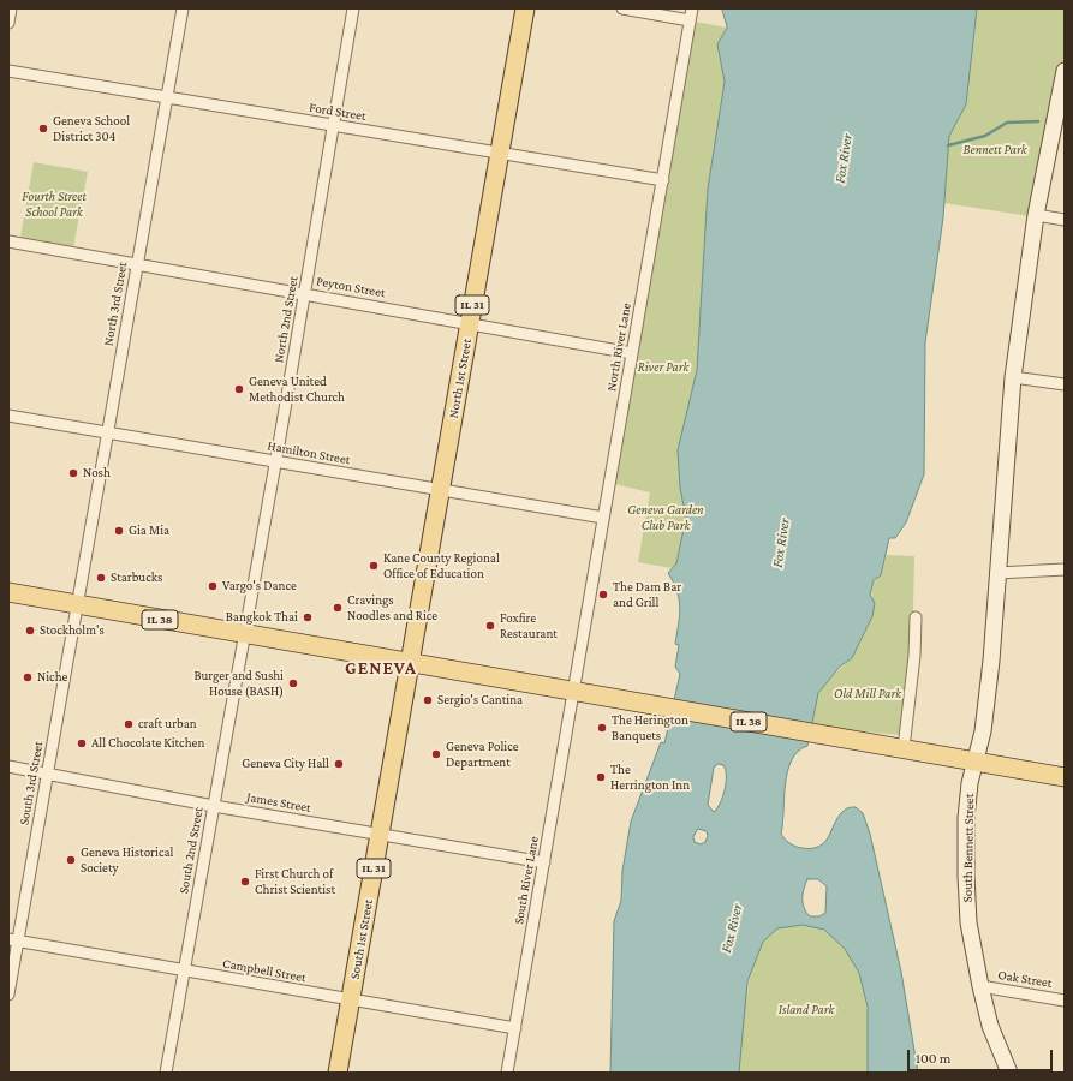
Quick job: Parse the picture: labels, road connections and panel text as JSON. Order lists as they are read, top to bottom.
{
  "streets": {
    "main road": [
      "IL 31",
      "North 1st Street",
      "IL 38",
      "South Bennett Street",
      "South 1st Street"
    ],
    "street": [
      "Ford Street",
      "Peyton Street",
      "North 3rd Street",
      "North 2nd Street",
      "North River Lane",
      "Hamilton Street",
      "South 3rd Street",
      "James Street",
      "South 2nd Street",
      "South River Lane",
      "Campbell Street",
      "Oak Street"
    ]
  },
  "crossings": [
    ["Ford Street", "North 3rd Street"],
    ["Ford Street", "North 2nd Street"],
    ["Ford Street", "North River Lane"],
    ["Ford Street", "North 1st Street"],
    ["Peyton Street", "North 3rd Street"],
    ["Peyton Street", "North 2nd Street"],
    ["Peyton Street", "North River Lane"],
    ["Peyton Street", "North 1st Street"],
    ["North 3rd Street", "Hamilton Street"],
    ["North 3rd Street", "IL 38"],
    ["North 3rd Street", "South 3rd Street"],
    ["North 2nd Street", "Hamilton Street"],
    ["North 2nd Street", "IL 38"],
    ["North 2nd Street", "South 2nd Street"],
    ["North River Lane", "Hamilton Street"],
    ["North River Lane", "IL 38"],
    ["North River Lane", "South River Lane"],
    ["North 1st Street", "Hamilton Street"],
    ["North 1st Street", "IL 38"],
    ["North 1st Street", "South 1st Street"],
    ["IL 38", "South 3rd Street"],
    ["IL 38", "South Bennett Street"],
    ["IL 38", "South 2nd Street"],
    ["IL 38", "South River Lane"],
    ["IL 38", "South 1st Street"],
    ["South 3rd Street", "James Street"],
    ["South 3rd Street", "Campbell Street"],
    ["James Street", "South 2nd Street"],
    ["James Street", "South River Lane"],
    ["James Street", "South 1st Street"],
    ["South Bennett Street", "Oak Street"],
    ["South 2nd Street", "Campbell Street"],
    ["South River Lane", "Campbell Street"],
    ["South 1st Street", "Campbell Street"]
  ],
  "districts": ["GENEVA"],
  "water": ["Fox River"],
  "parks": [
    "Bennett Park",
    "Fourth Street School Park",
    "River Park",
    "Geneva Garden Club Park",
    "Old Mill Park",
    "Island Park"
  ],
  "places": [
    "Geneva School District 304",
    "Geneva United Methodist Church",
    "Nosh",
    "Gia Mia",
    "Kane County Regional Office of Education",
    "Starbucks",
    "Vargo's Dance",
    "The Dam Bar and Grill",
    "Cravings Noodles and Rice",
    "Bangkok Thai",
    "Foxfire Restaurant",
    "Stockholm's",
    "Niche",
    "Burger and Sushi House (BASH)",
    "Sergio's Cantina",
    "craft urban",
    "The Herington Banquets",
    "All Chocolate Kitchen",
    "Geneva Police Department",
    "Geneva City Hall",
    "The Herrington Inn",
    "Geneva Historical Society",
    "First Church of Christ Scientist"
  ],
  "scale_bar": "100 m"
}
